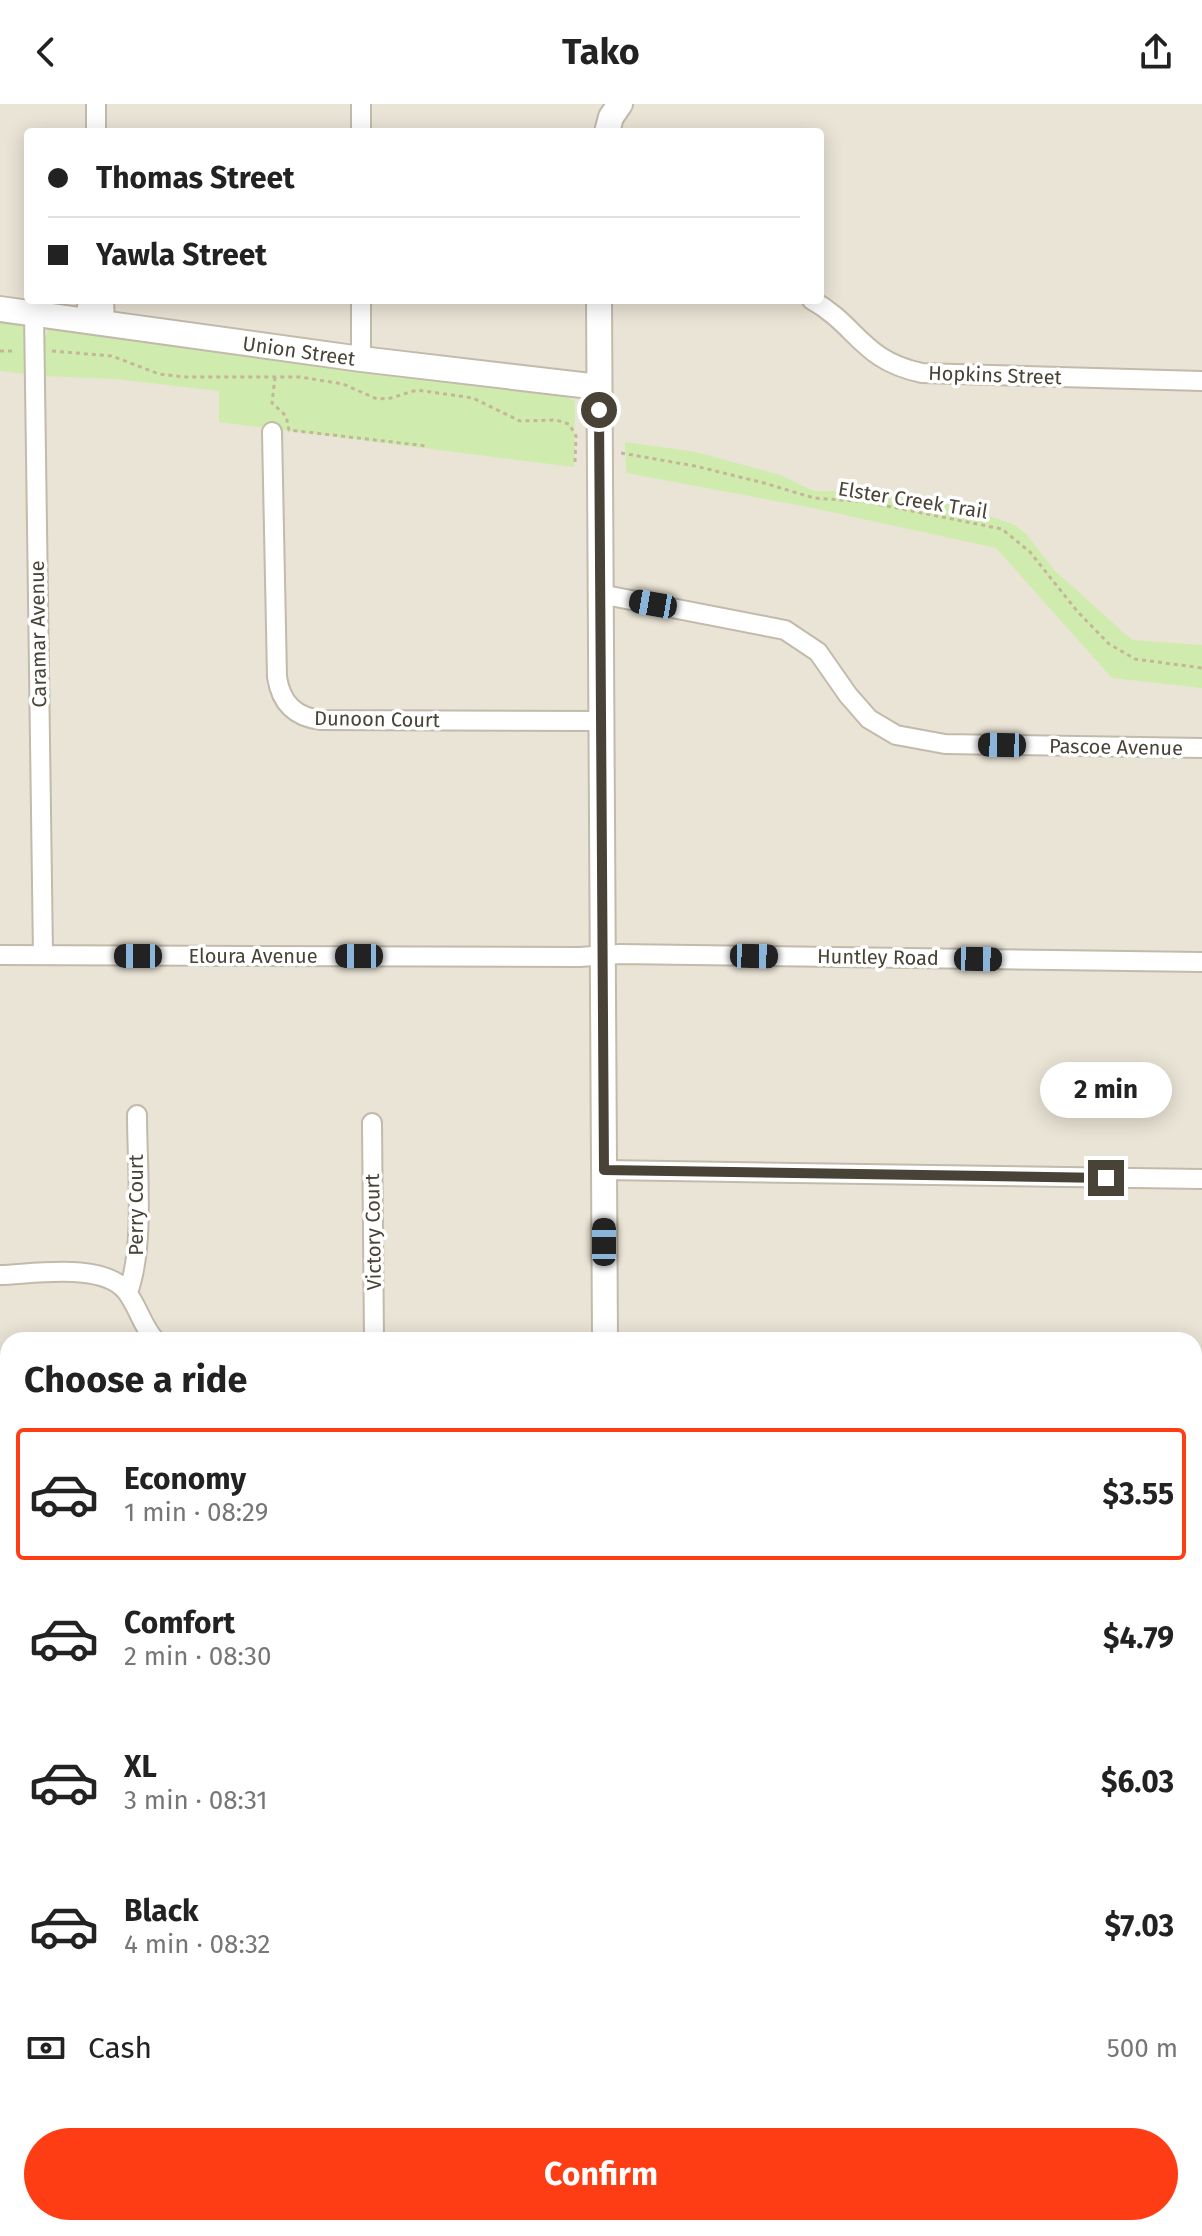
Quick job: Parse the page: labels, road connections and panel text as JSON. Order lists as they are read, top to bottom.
{
  "streets": {
    "street": [
      "Union Street",
      "Hopkins Street",
      "Caramar Avenue",
      "Dunoon Court",
      "Pascoe Avenue",
      "Eloura Avenue",
      "Huntley Road",
      "Perry Court",
      "Victory Court"
    ],
    "path": ["Elster Creek Trail"]
  },
  "crossings": [
    ["Union Street", "Caramar Avenue"],
    ["Caramar Avenue", "Eloura Avenue"],
    ["Eloura Avenue", "Huntley Road"]
  ],
  "page": {
    "header": "Tako",
    "banner": ["Thomas Street", "Yawla Street"],
    "bubble": "2 min",
    "heading": "Choose a ride",
    "list": [
      {
        "name": "Economy",
        "note": "1 min · 08:29",
        "value": "$3.55"
      },
      {
        "name": "Comfort",
        "note": "2 min · 08:30",
        "value": "$4.79"
      },
      {
        "name": "XL",
        "note": "3 min · 08:31",
        "value": "$6.03"
      },
      {
        "name": "Black",
        "note": "4 min · 08:32",
        "value": "$7.03"
      }
    ],
    "pay": ["Cash", "500 m"],
    "buttons": "Confirm"
  }
}
